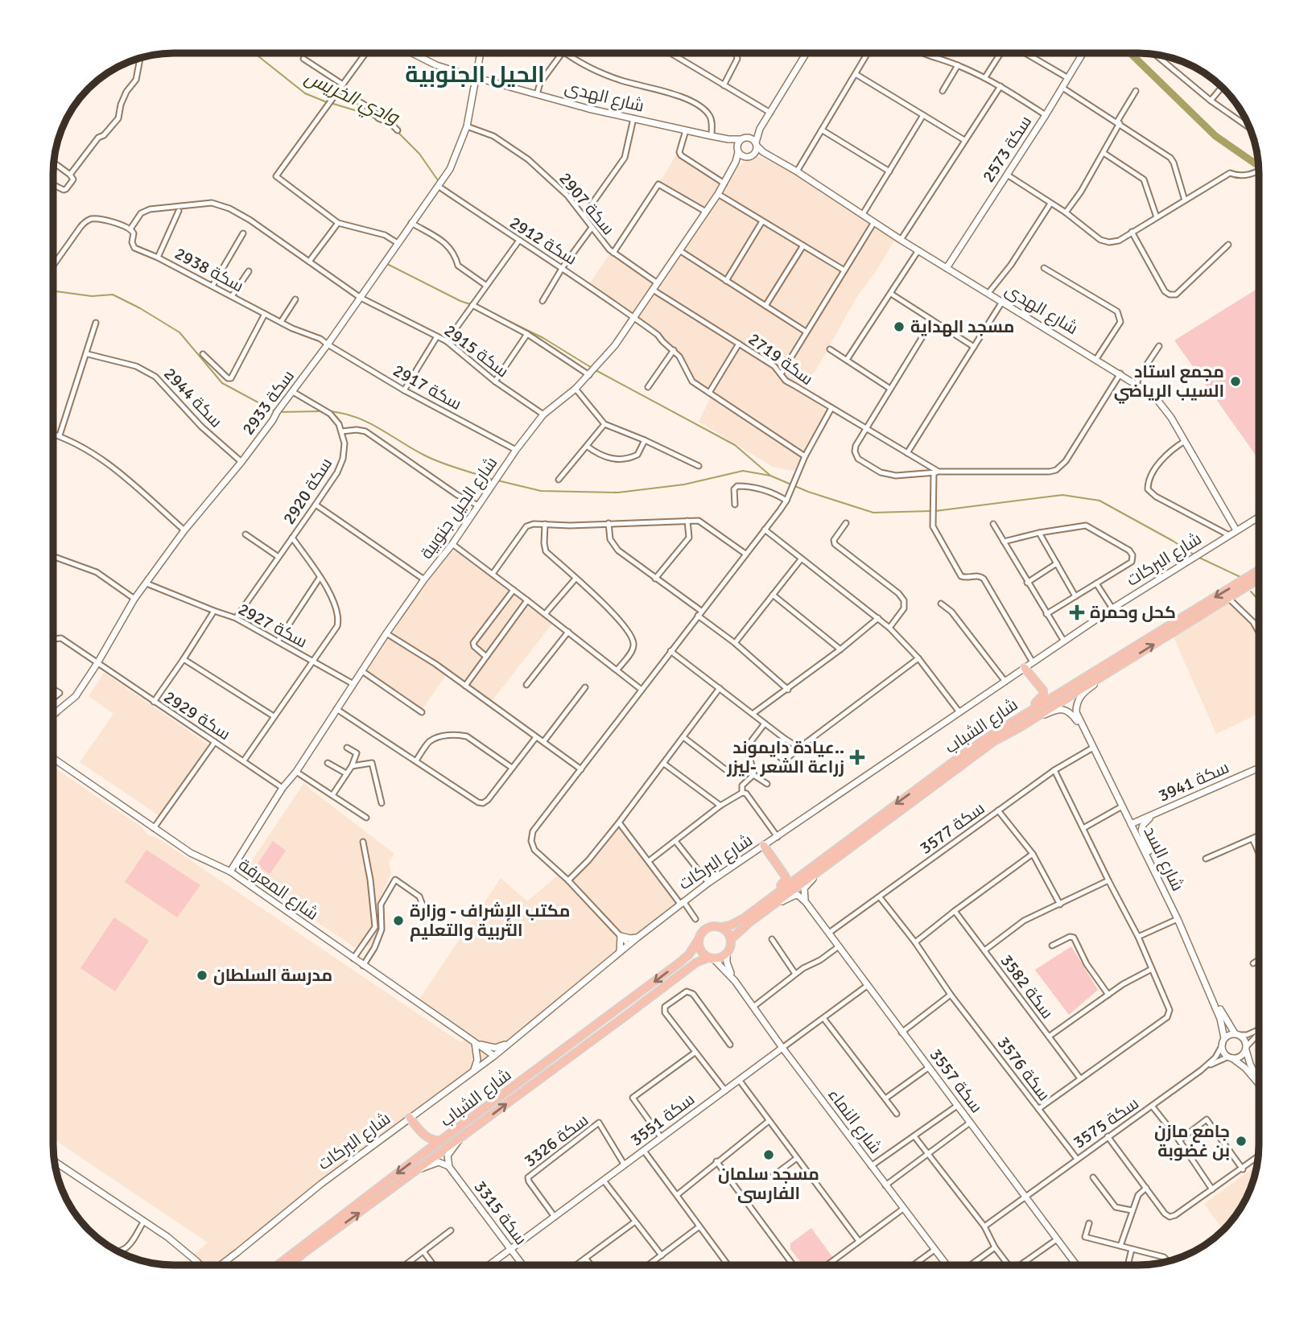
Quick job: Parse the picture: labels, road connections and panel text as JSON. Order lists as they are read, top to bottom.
{
  "streets": {
    "main road": ["شارع الشباب"],
    "street": [
      "شارع الهدى",
      "سكة 2573",
      "سكة 2907",
      "سكة 2912",
      "سكة 2938",
      "سكة 2915",
      "سكة 2719",
      "سكة 2917",
      "سكة 2944",
      "سكة 2933",
      "سكة 2920",
      "شارع الحيل جنوبية",
      "شارع البركات",
      "سكة 2927",
      "سكة 2929",
      "سكة 3941",
      "سكة 3577",
      "شارع السد",
      "شارع المعرفة",
      "سكة 3582",
      "سكة 3576",
      "سكة 3557",
      "سكة 3551",
      "شارع النماء",
      "سكة 3575",
      "سكة 3326",
      "سكة 3315"
    ]
  },
  "crossings": [
    ["شارع الهدى", "سكة 2573"],
    ["شارع الهدى", "سكة 2719"],
    ["شارع الهدى", "سكة 2933"],
    ["شارع الهدى", "شارع البركات"],
    ["سكة 2907", "سكة 2933"],
    ["سكة 2907", "شارع الحيل جنوبية"],
    ["سكة 2912", "سكة 2933"],
    ["سكة 2912", "شارع الحيل جنوبية"],
    ["سكة 2938", "سكة 2915"],
    ["سكة 2938", "سكة 2917"],
    ["سكة 2938", "سكة 2933"],
    ["سكة 2915", "سكة 2933"],
    ["سكة 2915", "شارع الحيل جنوبية"],
    ["سكة 2719", "شارع الحيل جنوبية"],
    ["سكة 2917", "سكة 2933"],
    ["سكة 2917", "شارع الحيل جنوبية"],
    ["سكة 2944", "سكة 2933"],
    ["سكة 2933", "سكة 2927"],
    ["سكة 2933", "سكة 2929"],
    ["سكة 2920", "سكة 2927"],
    ["شارع الحيل جنوبية", "سكة 2927"],
    ["شارع الحيل جنوبية", "سكة 2929"],
    ["شارع الحيل جنوبية", "شارع المعرفة"],
    ["شارع البركات", "شارع المعرفة"],
    ["شارع الشباب", "شارع النماء"],
    ["سكة 3941", "شارع السد"],
    ["سكة 3577", "شارع السد"],
    ["سكة 3577", "سكة 3576"],
    ["سكة 3577", "سكة 3557"],
    ["شارع السد", "سكة 3575"],
    ["سكة 3576", "سكة 3575"],
    ["سكة 3557", "سكة 3551"],
    ["سكة 3557", "سكة 3575"],
    ["سكة 3551", "شارع النماء"],
    ["سكة 3551", "سكة 3326"],
    ["سكة 3551", "سكة 3315"]
  ],
  "districts": ["الحيل الجنوبية"],
  "water": ["وادي الخريس"],
  "places": {
    "other": [
      "مسجد الهداية",
      "مجمع استاد السيب الرياضي",
      "مكتب الإشراف - وزارة التربية والتعليم",
      "مدرسة السلطان",
      "جامع مازن بن غضوبة",
      "مسجد سلمان الفارسى"
    ],
    "health": ["كحل وحمرة", "عيادة دايموند.. زراعة الشعر -ليزر"]
  }
}
